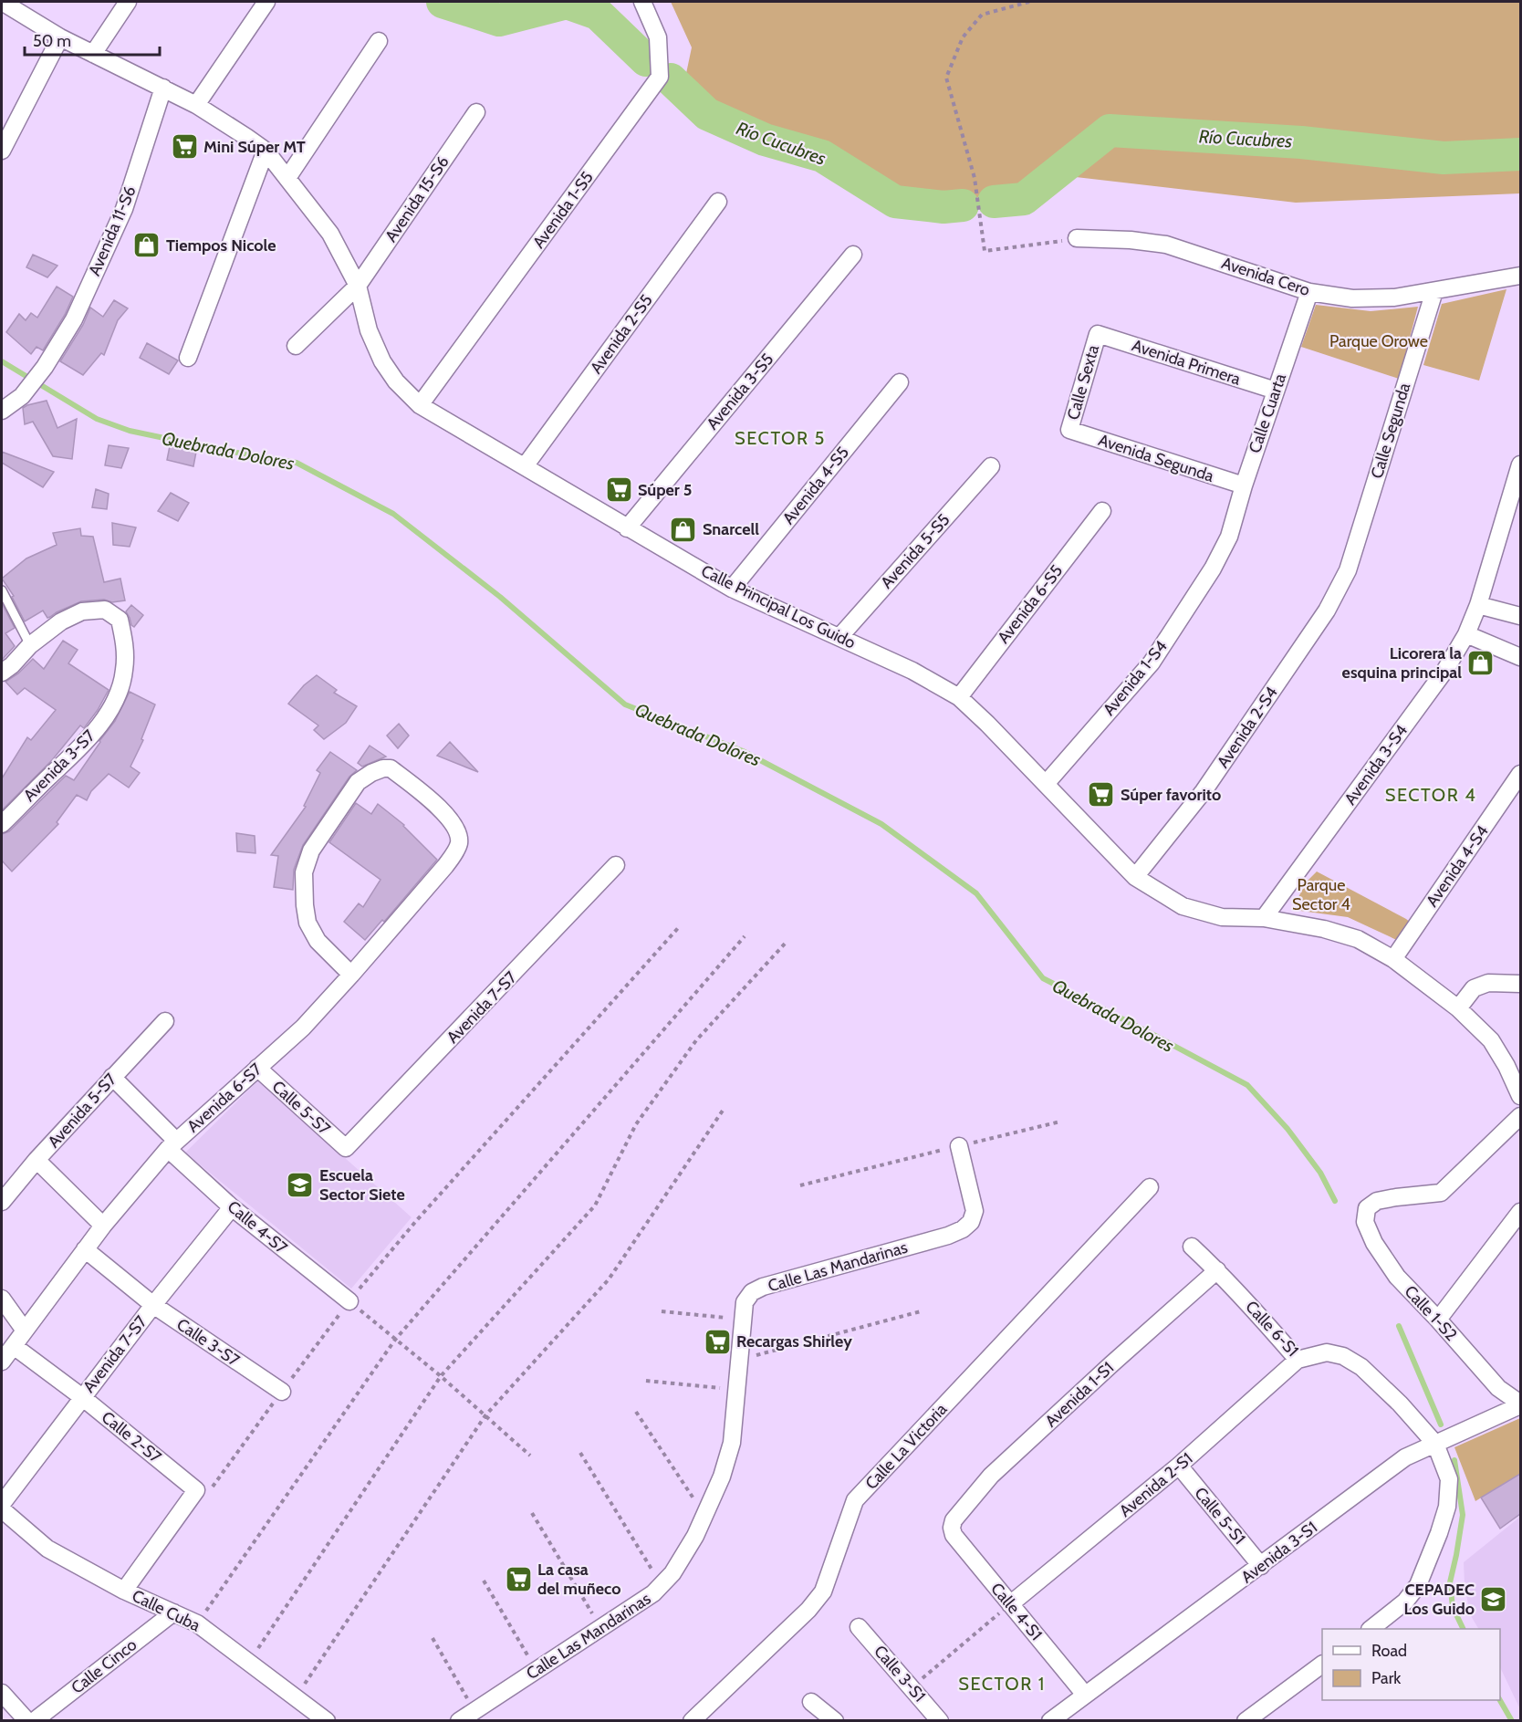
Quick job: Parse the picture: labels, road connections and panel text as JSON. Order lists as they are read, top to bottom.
{
  "streets": {
    "street": [
      "Avenida 15-S6",
      "Avenida 1-S5",
      "Avenida 11-S6",
      "Avenida Cero",
      "Avenida 2-S5",
      "Avenida Primera",
      "Calle Sexta",
      "Avenida 3-S5",
      "Calle Cuarta",
      "Calle Segunda",
      "Avenida Segunda",
      "Avenida 4-S5",
      "Avenida 5-S5",
      "Avenida 6-S5",
      "Calle Principal Los Guido",
      "Avenida 1-S4",
      "Avenida 2-S4",
      "Avenida 3-S4",
      "Avenida 3-S7",
      "Avenida 4-S4",
      "Avenida 7-S7",
      "Avenida 6-S7",
      "Calle 5-S7",
      "Avenida 5-S7",
      "Calle 4-S7",
      "Calle Las Mandarinas",
      "Calle 1-S2",
      "Calle 6-S1",
      "Calle 3-S7",
      "Avenida 1-S1",
      "Calle 2-S7",
      "Calle La Victoria",
      "Avenida 2-S1",
      "Calle 5-S1",
      "Avenida 3-S1",
      "Calle Cuba",
      "Calle 4-S1",
      "Calle Cinco",
      "Calle 3-S1"
    ]
  },
  "crossings": [
    ["Avenida 15-S6", "Calle Principal Los Guido"],
    ["Avenida 1-S5", "Calle Principal Los Guido"],
    ["Avenida 11-S6", "Calle Principal Los Guido"],
    ["Avenida Cero", "Calle Cuarta"],
    ["Avenida Cero", "Calle Segunda"],
    ["Avenida 2-S5", "Calle Principal Los Guido"],
    ["Avenida Primera", "Calle Sexta"],
    ["Avenida Primera", "Calle Cuarta"],
    ["Calle Sexta", "Avenida Segunda"],
    ["Avenida 3-S5", "Calle Principal Los Guido"],
    ["Calle Cuarta", "Avenida Segunda"],
    ["Calle Cuarta", "Avenida 1-S4"],
    ["Calle Segunda", "Avenida 2-S4"],
    ["Avenida 4-S5", "Calle Principal Los Guido"],
    ["Avenida 5-S5", "Calle Principal Los Guido"],
    ["Avenida 6-S5", "Calle Principal Los Guido"],
    ["Calle Principal Los Guido", "Avenida 1-S4"],
    ["Calle Principal Los Guido", "Avenida 2-S4"],
    ["Calle Principal Los Guido", "Avenida 3-S4"],
    ["Calle Principal Los Guido", "Avenida 4-S4"],
    ["Avenida 7-S7", "Calle 5-S7"],
    ["Avenida 7-S7", "Calle 4-S7"],
    ["Avenida 7-S7", "Calle 3-S7"],
    ["Avenida 7-S7", "Calle 2-S7"],
    ["Avenida 6-S7", "Calle 5-S7"],
    ["Avenida 6-S7", "Calle 4-S7"],
    ["Avenida 6-S7", "Calle 3-S7"],
    ["Avenida 6-S7", "Calle 2-S7"],
    ["Avenida 5-S7", "Calle 4-S7"],
    ["Calle 1-S2", "Avenida 3-S1"],
    ["Calle 6-S1", "Avenida 1-S1"],
    ["Calle 6-S1", "Avenida 2-S1"],
    ["Calle 6-S1", "Avenida 3-S1"],
    ["Avenida 1-S1", "Calle 4-S1"],
    ["Calle 2-S7", "Calle Cuba"],
    ["Avenida 2-S1", "Calle 5-S1"],
    ["Avenida 2-S1", "Calle 4-S1"],
    ["Calle 5-S1", "Avenida 3-S1"],
    ["Avenida 3-S1", "Calle 4-S1"],
    ["Calle Cuba", "Calle Cinco"]
  ],
  "districts": ["SECTOR 5", "SECTOR 4", "SECTOR 1"],
  "water": ["Río Cucubres", "Quebrada Dolores"],
  "parks": ["Parque Orowe", "Parque Sector 4"],
  "places": {
    "supermarket": [
      "Mini Súper MT",
      "Súper 5",
      "Súper favorito",
      "Recargas Shirley",
      "La casa del muñeco"
    ],
    "shop": ["Tiempos Nicole", "Snarcell", "Licorera la esquina principal"],
    "school or university": ["Escuela Sector Siete", "CEPADEC Los Guido"]
  },
  "legend": ["Road", "Park"],
  "scale_bar": "50 m"
}
